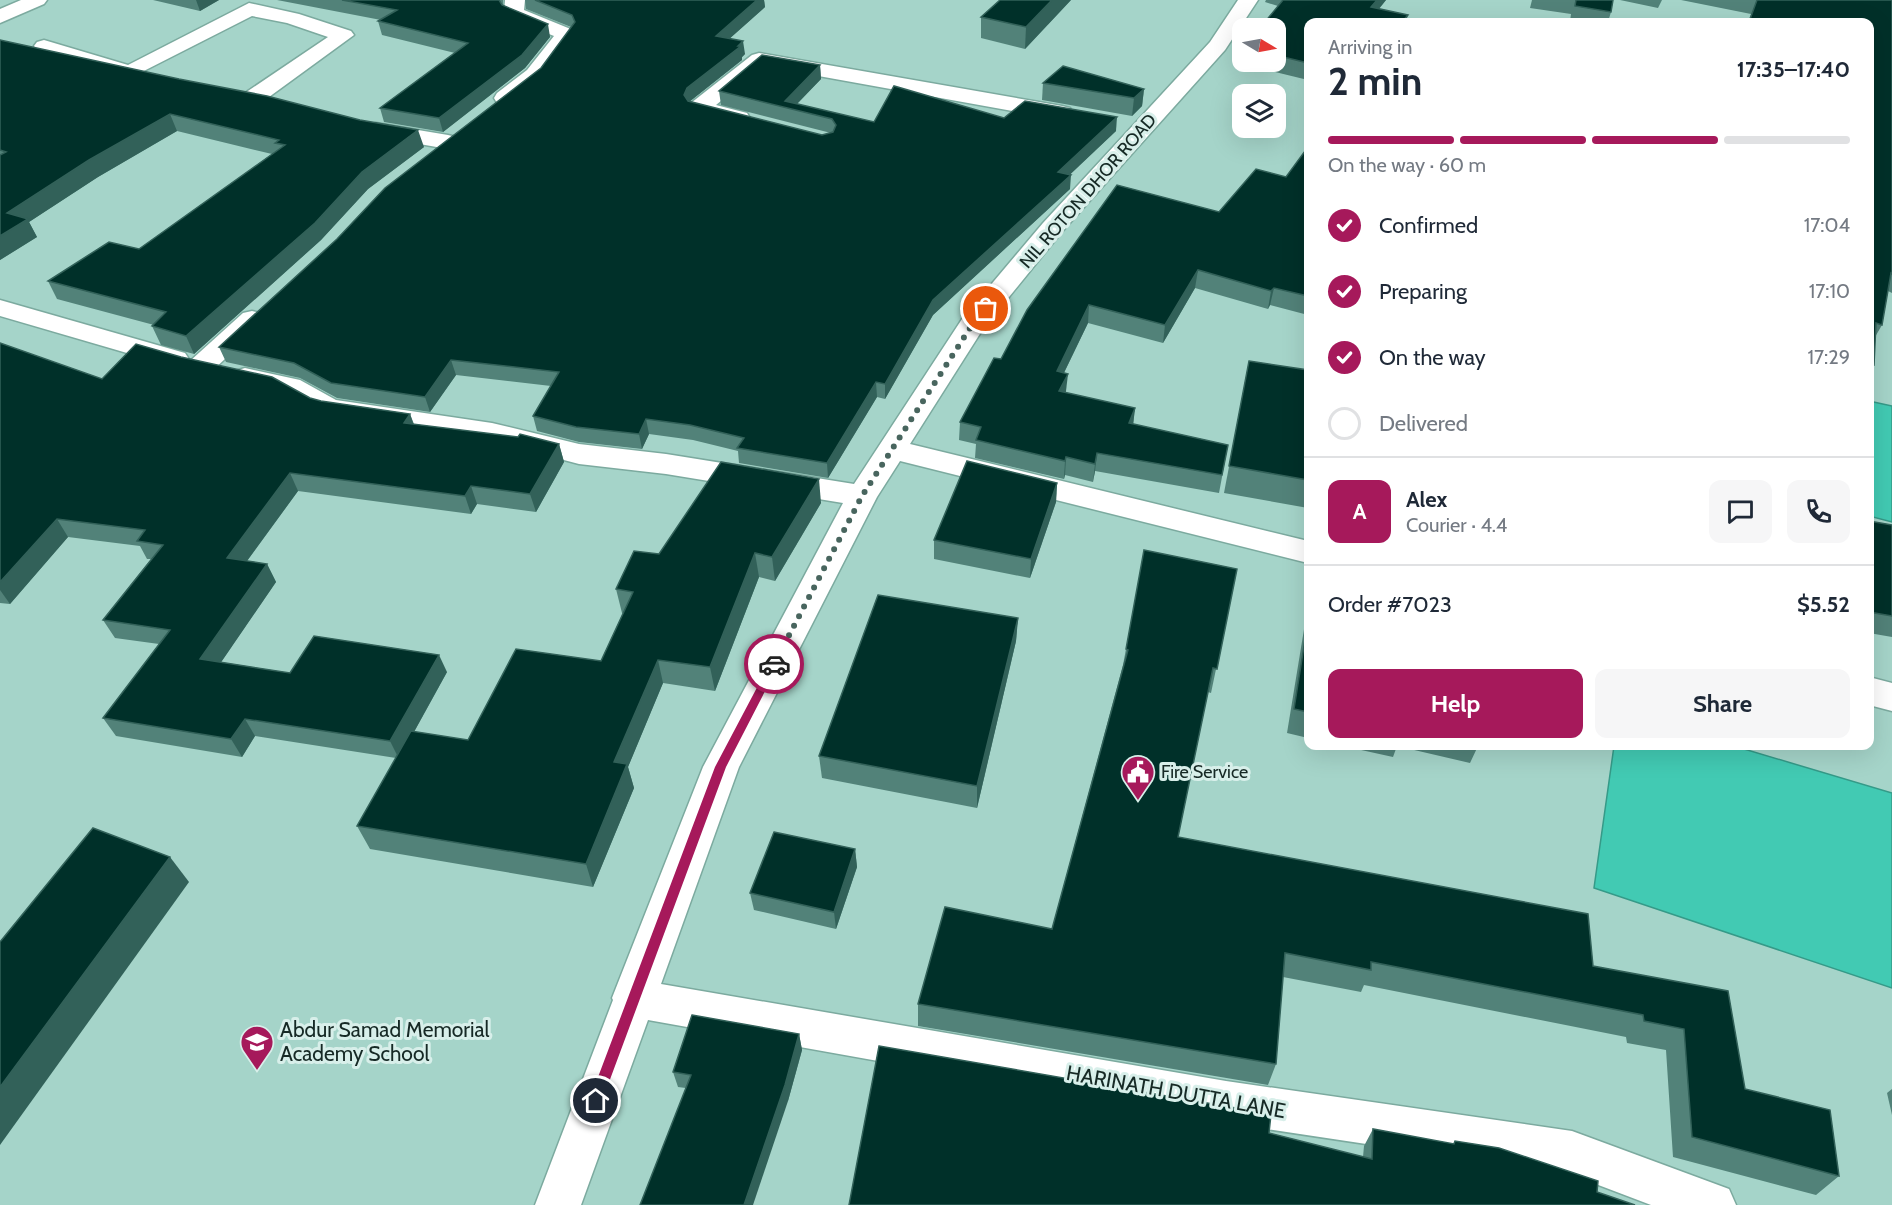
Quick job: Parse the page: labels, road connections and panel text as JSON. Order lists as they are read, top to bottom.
{
  "streets": {
    "street": ["NIL ROTON DHOR ROAD", "HARINATH DUTTA LANE"]
  },
  "crossings": [
    ["NIL ROTON DHOR ROAD", "HARINATH DUTTA LANE"]
  ],
  "places": {
    "public building": ["Fire Service"],
    "school or university": ["Abdur Samad Memorial Academy School"]
  },
  "north": "right",
  "page": {
    "heading": ["2 min", "Arriving in", "17:35–17:40"],
    "panel": [
      "Alex",
      "Courier · 4.4",
      "Order #7023",
      "$5.52"
    ],
    "bar": "On the way · 60 m",
    "list": [
      ["Confirmed", "17:04"],
      ["Preparing", "17:10"],
      ["On the way", "17:29"],
      "Delivered"
    ],
    "round": "A",
    "buttons": ["Help", "Share"]
  }
}
